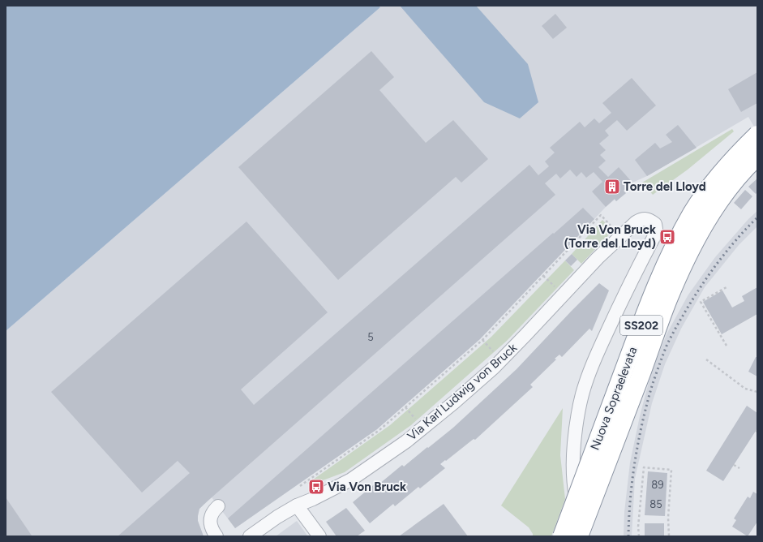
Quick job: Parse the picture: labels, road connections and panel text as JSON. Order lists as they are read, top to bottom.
{
  "streets": {
    "highway": ["SS202", "Nuova Sopraelevata"],
    "street": ["Via Karl Ludwig von Bruck"]
  },
  "places": {
    "building": ["Torre del Lloyd"],
    "bus stop": ["Via Von Bruck (Torre del Lloyd)", "Via Von Bruck"]
  },
  "house_numbers": ["5", "89", "85"]
}
